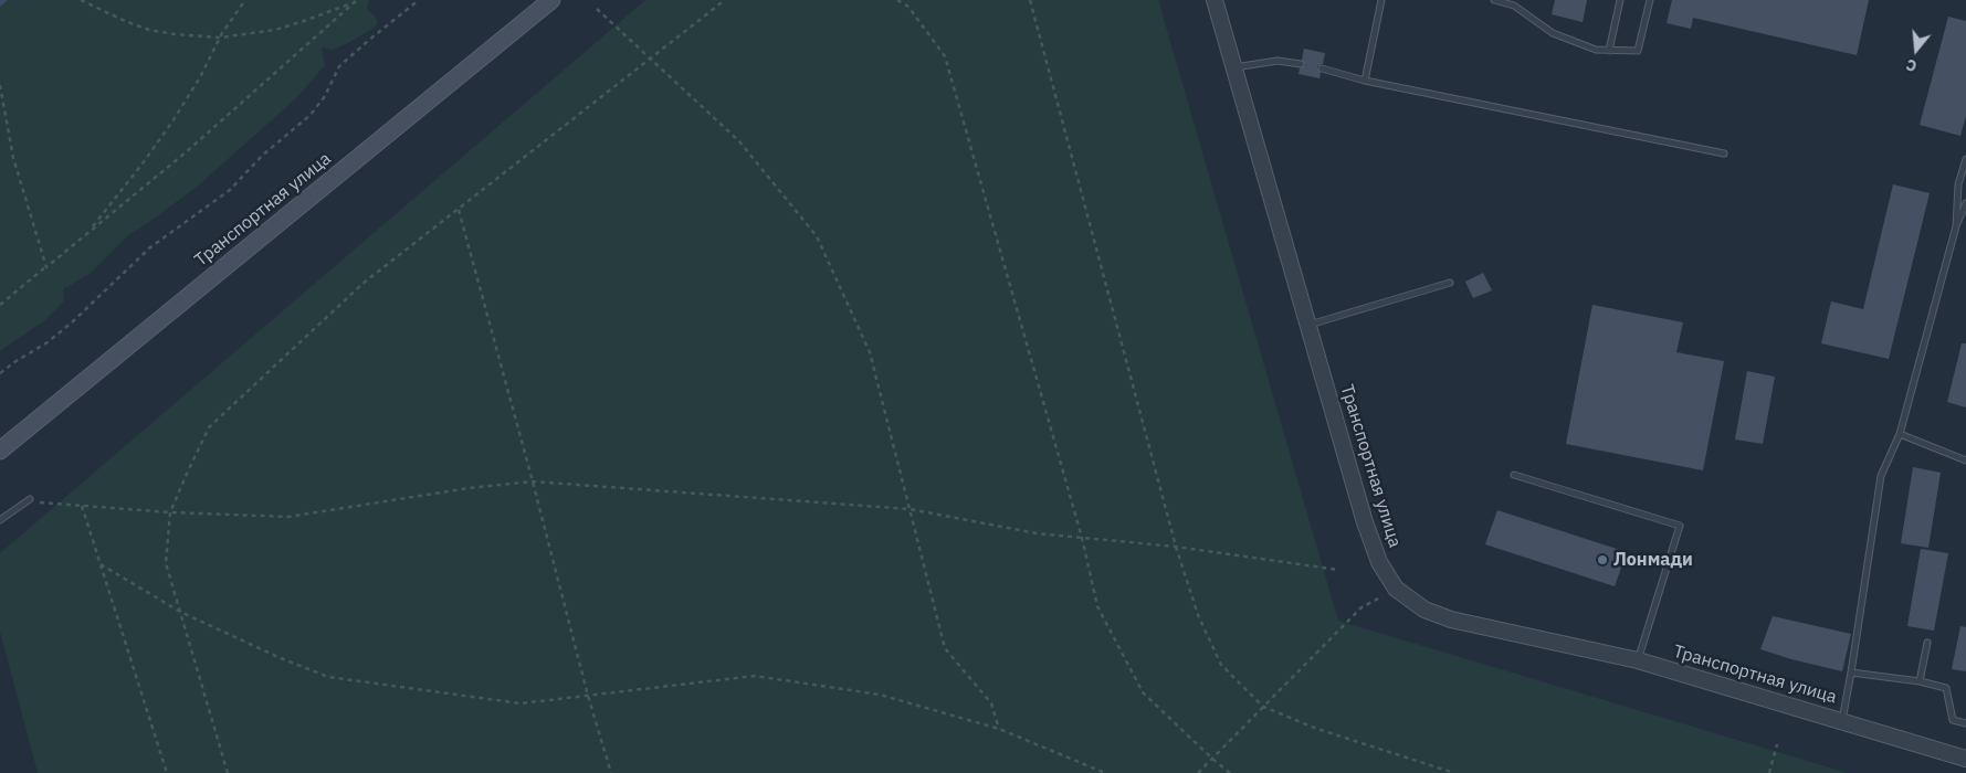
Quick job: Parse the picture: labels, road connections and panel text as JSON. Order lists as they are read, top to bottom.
{
  "streets": {
    "main road": ["Транспортная улица"]
  },
  "places": ["Лонмади"],
  "north": "bottom"
}
